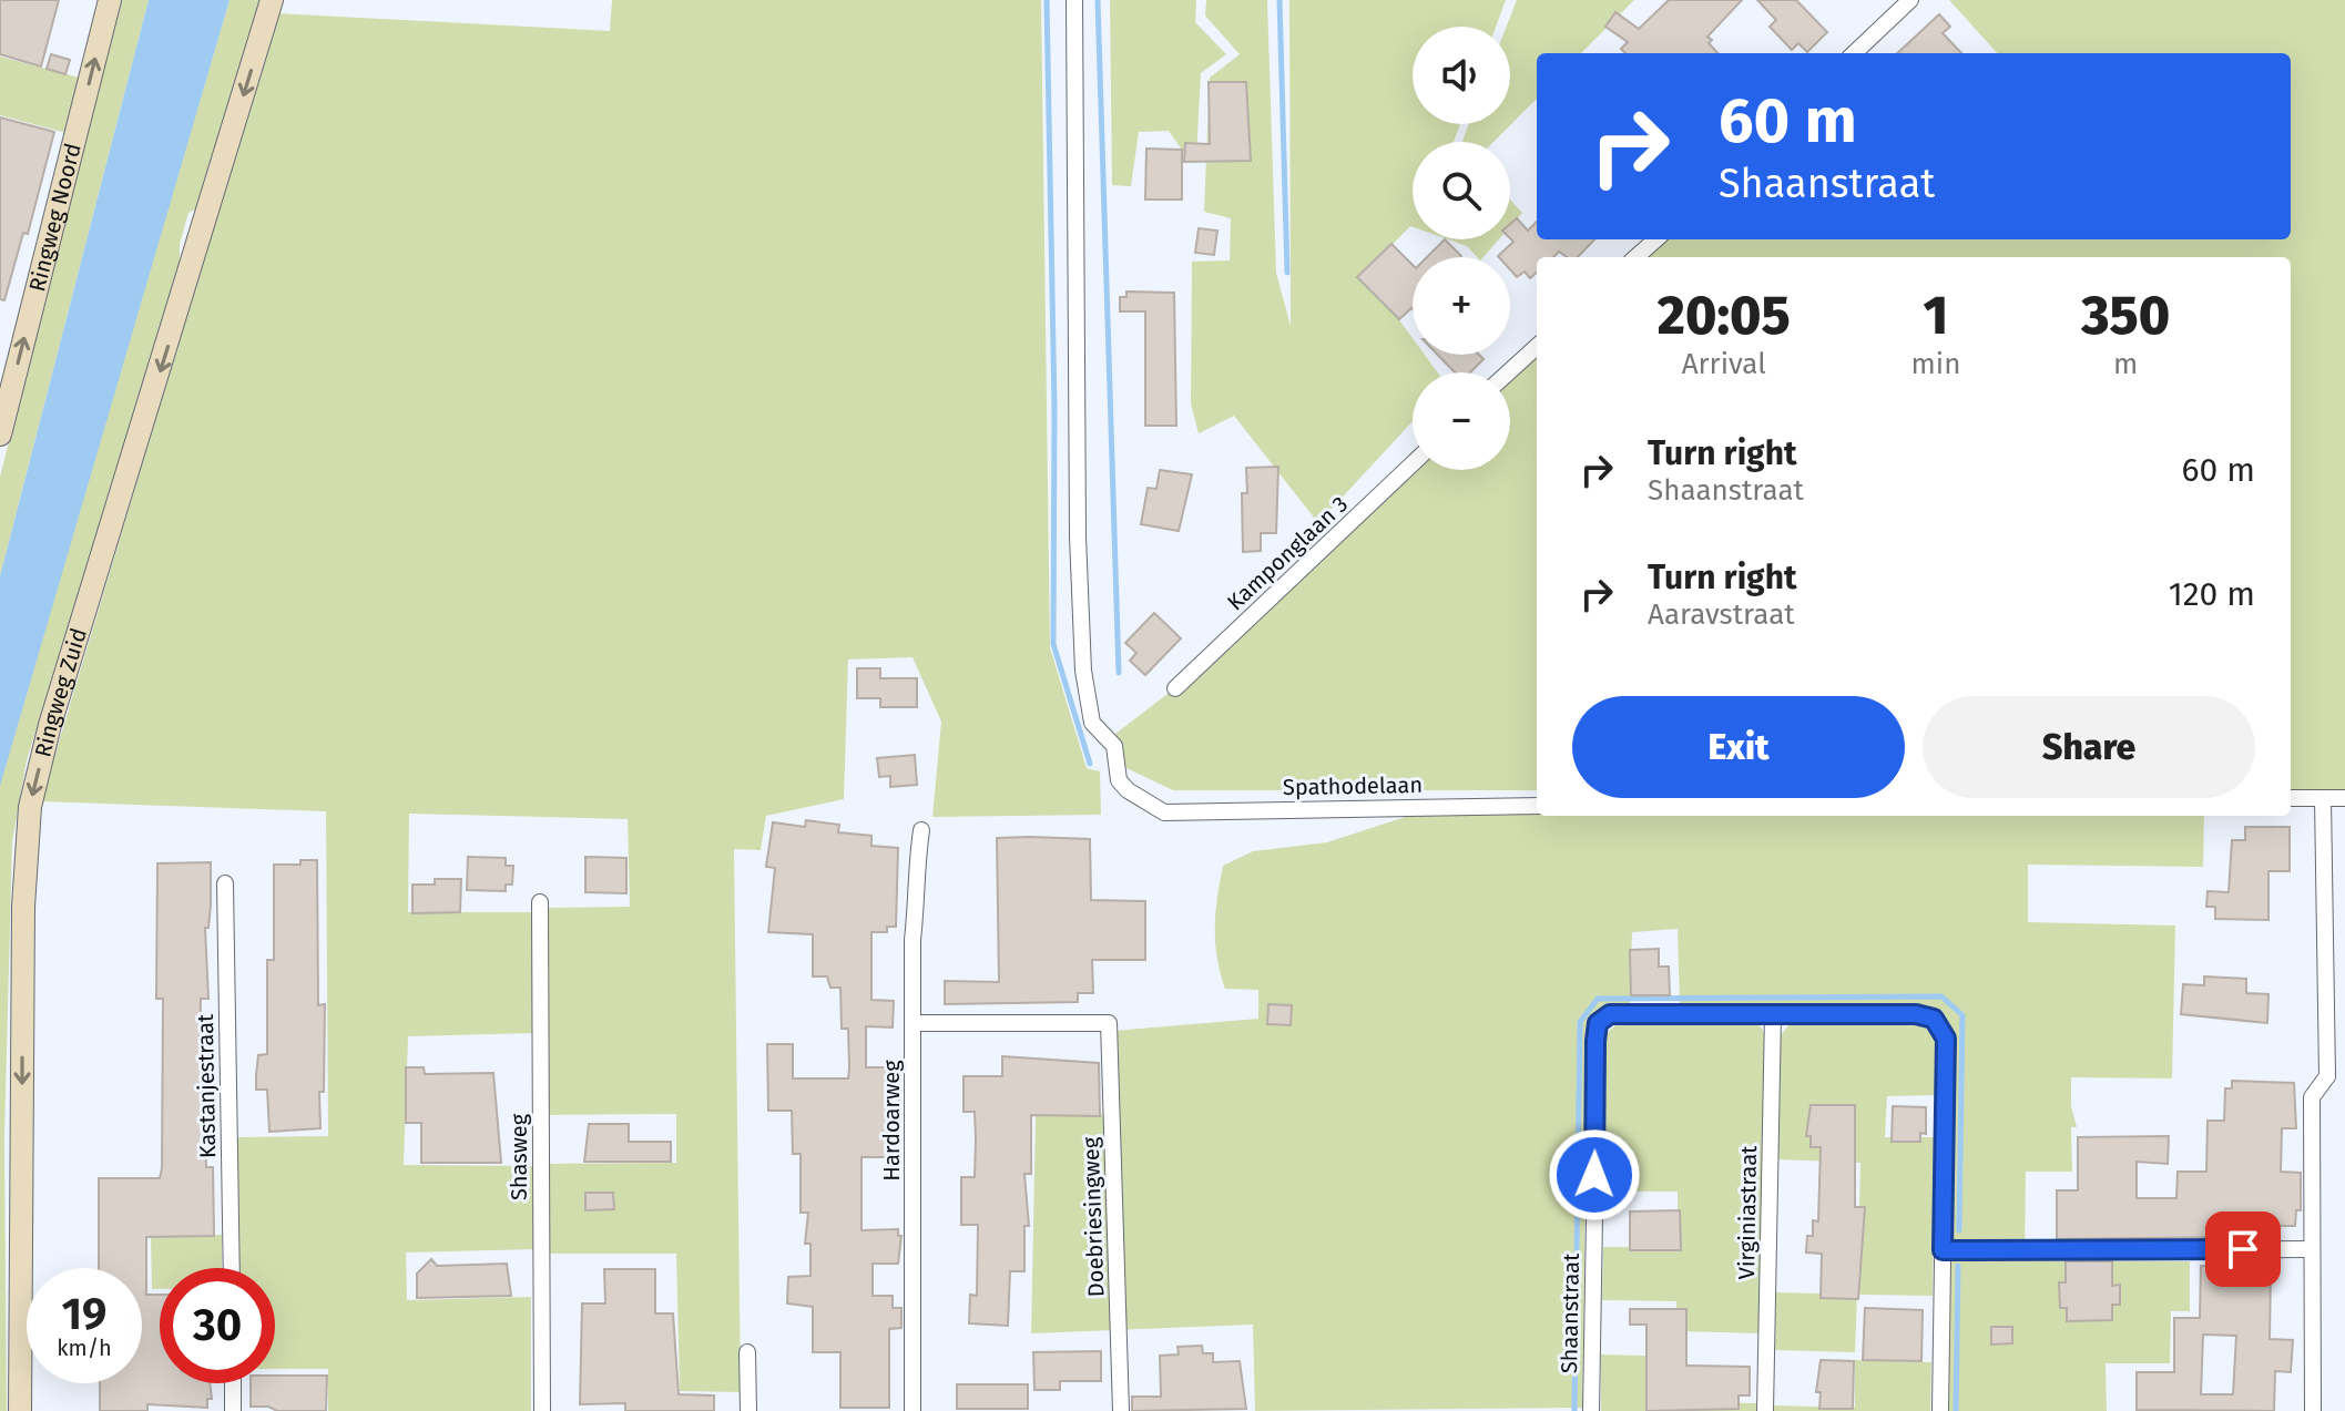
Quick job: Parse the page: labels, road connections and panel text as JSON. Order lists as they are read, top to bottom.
{
  "streets": {
    "street": [
      "Ringweg Noord",
      "Kamponglaan 3",
      "Ringweg Zuid",
      "Spathodelaan",
      "Kastanjestraat",
      "Hardoarweg",
      "Shasweg",
      "Virginiastraat",
      "Doebriesingweg",
      "Shaanstraat"
    ]
  },
  "crossings": [
    ["Hardoarweg", "Doebriesingweg"],
    ["Virginiastraat", "Shaanstraat"]
  ],
  "one_way": ["Ringweg Noord", "Ringweg Zuid"],
  "page": {
    "map_buttons": ["+", "−"],
    "turn": ["60 m", "Shaanstraat"],
    "eta": [
      "20:05",
      "Arrival",
      "1",
      "min",
      "350",
      "m"
    ],
    "list": [
      {
        "name": "Turn right",
        "note": "Shaanstraat",
        "value": "60 m"
      },
      {
        "name": "Turn right",
        "note": "Aaravstraat",
        "value": "120 m"
      }
    ],
    "buttons": ["Exit", "Share"],
    "speed": "19 km/h",
    "limit": "30"
  }
}
